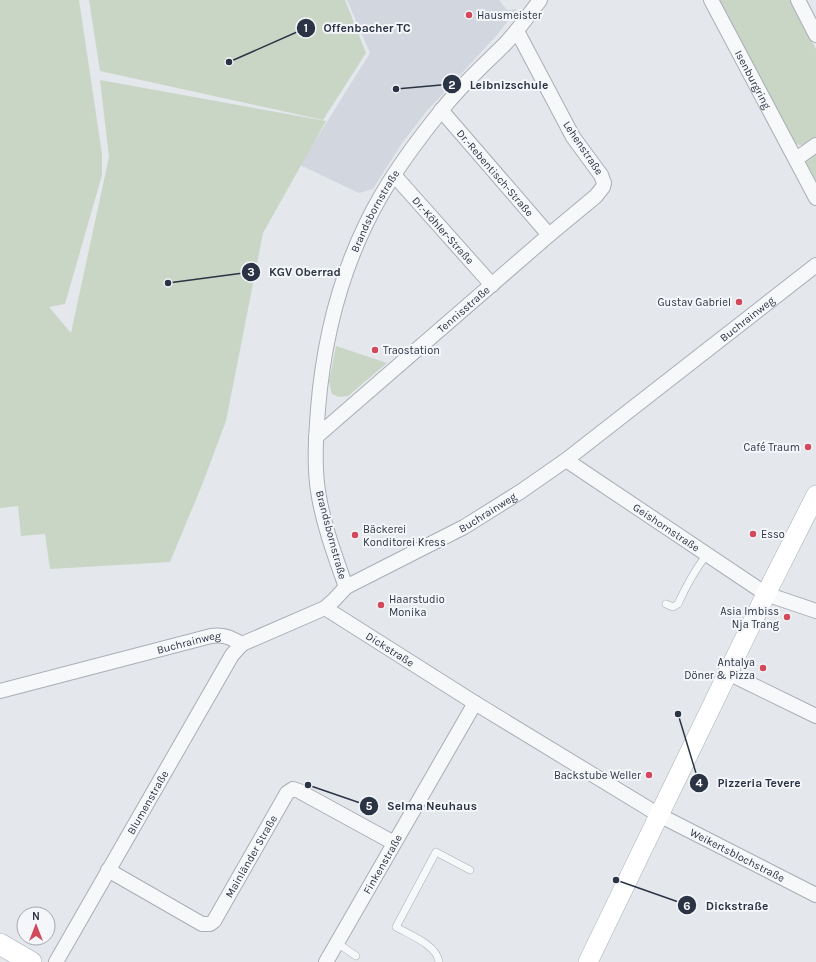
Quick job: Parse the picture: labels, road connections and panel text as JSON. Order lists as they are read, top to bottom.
{
  "streets": {
    "street": [
      "Isenburgring",
      "Lehenstraße",
      "Dr.-Rebentisch-Straße",
      "Brandsbornstraße",
      "Dr.-Köhler-Straße",
      "Tennisstraße",
      "Buchrainweg",
      "Geishornstraße",
      "Dickstraße",
      "Blumenstraße",
      "Weikertsblochstraße",
      "Mainländer Straße",
      "Finkenstraße"
    ]
  },
  "crossings": [
    ["Lehenstraße", "Brandsbornstraße"],
    ["Lehenstraße", "Tennisstraße"],
    ["Dr.-Rebentisch-Straße", "Brandsbornstraße"],
    ["Dr.-Rebentisch-Straße", "Tennisstraße"],
    ["Brandsbornstraße", "Dr.-Köhler-Straße"],
    ["Brandsbornstraße", "Tennisstraße"],
    ["Brandsbornstraße", "Buchrainweg"],
    ["Dr.-Köhler-Straße", "Tennisstraße"],
    ["Buchrainweg", "Geishornstraße"],
    ["Buchrainweg", "Dickstraße"],
    ["Buchrainweg", "Blumenstraße"],
    ["Dickstraße", "Weikertsblochstraße"],
    ["Dickstraße", "Finkenstraße"],
    ["Blumenstraße", "Mainländer Straße"],
    ["Mainländer Straße", "Finkenstraße"]
  ],
  "places": [
    "Hausmeister",
    "Offenbacher TC",
    "Leibnizschule",
    "KGV Oberrad",
    "Gustav Gabriel",
    "Traostation",
    "Café Traum",
    "Esso",
    "Bäckerei Konditorei Kress",
    "Haarstudio Monika",
    "Asia Imbiss Nja Trang",
    "Antalya Döner & Pizza",
    "Pizzeria Tevere",
    "Backstube Weller",
    "Selma Neuhaus",
    "Dickstraße"
  ],
  "north": "top"
}
